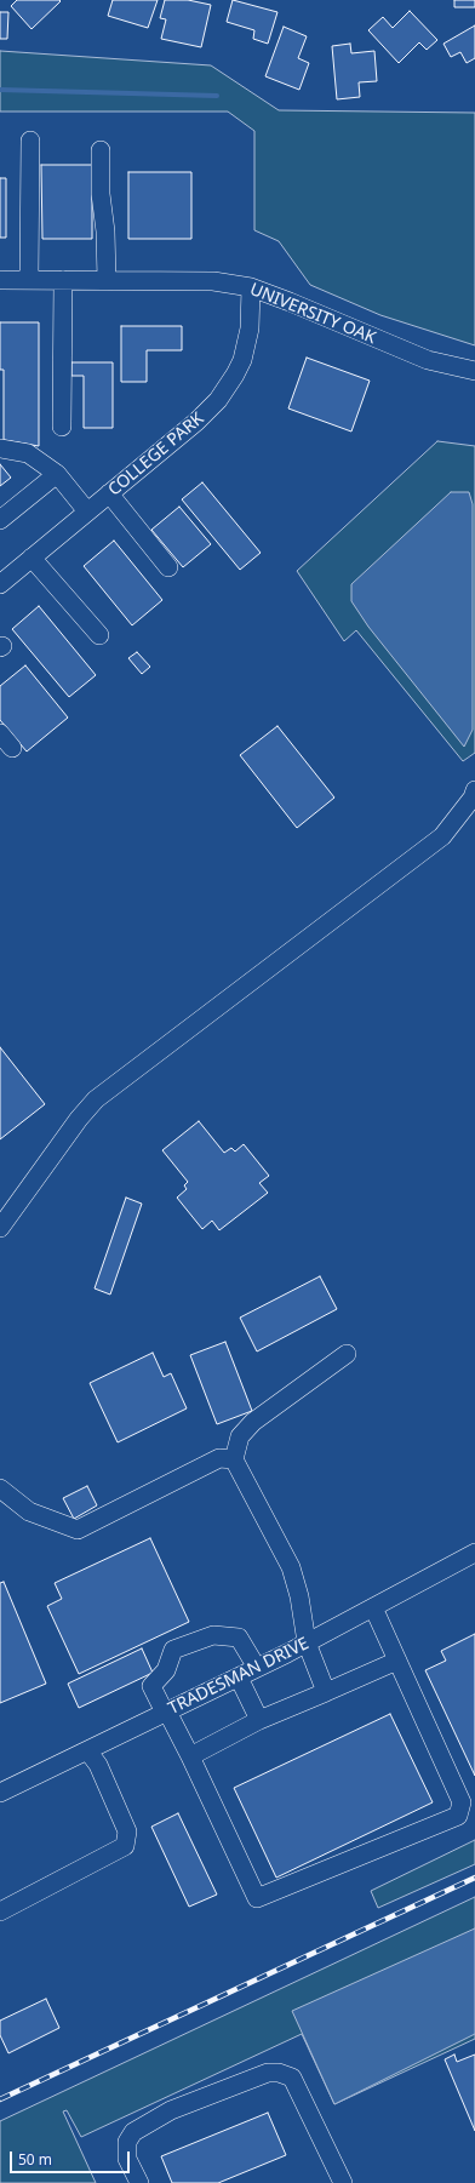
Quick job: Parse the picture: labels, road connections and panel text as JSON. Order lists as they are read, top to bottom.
{
  "streets": {
    "street": ["UNIVERSITY OAK", "COLLEGE PARK", "TRADESMAN DRIVE"]
  },
  "crossings": [
    ["UNIVERSITY OAK", "COLLEGE PARK"]
  ],
  "scale_bar": "50 m"
}
